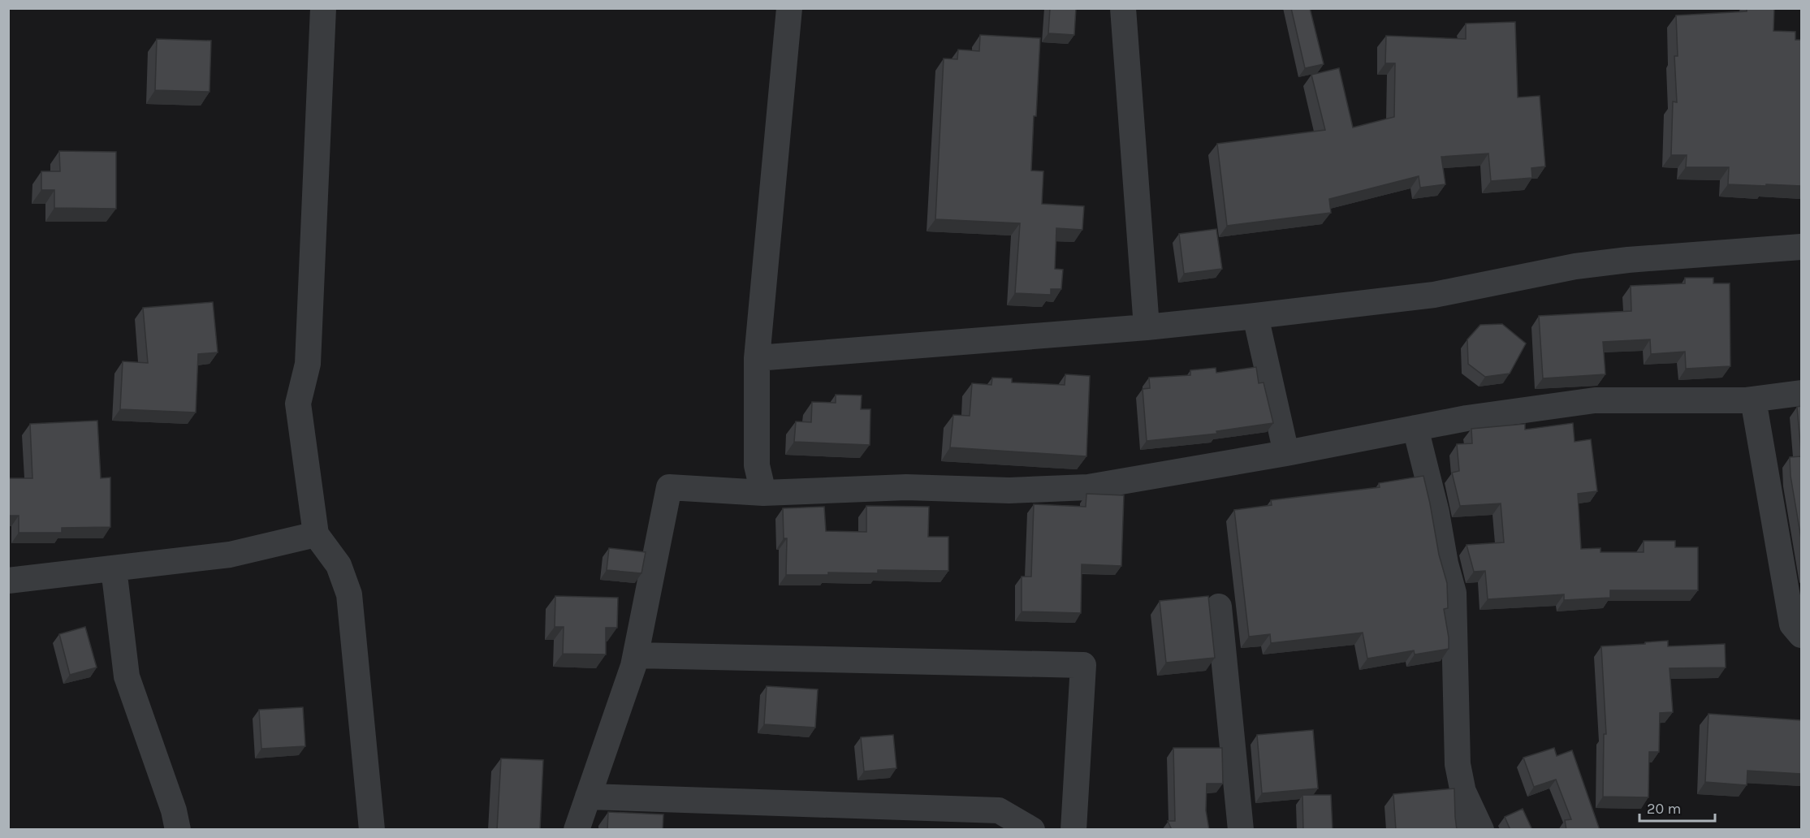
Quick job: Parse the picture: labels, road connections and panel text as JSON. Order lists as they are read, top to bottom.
{
  "scale_bar": "20 m"
}
